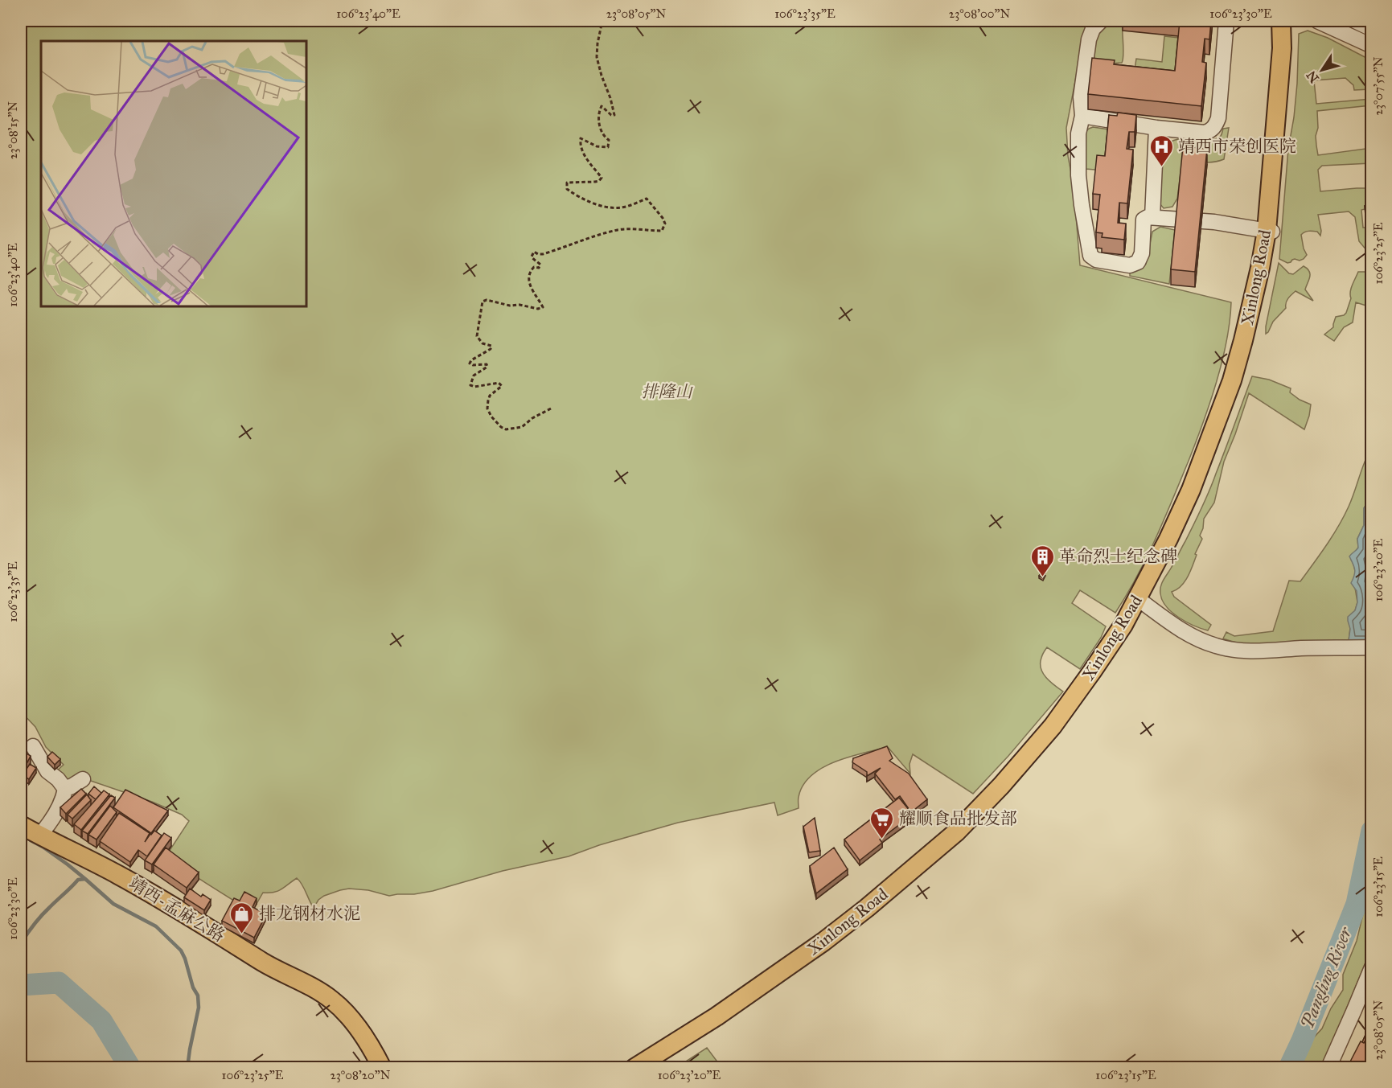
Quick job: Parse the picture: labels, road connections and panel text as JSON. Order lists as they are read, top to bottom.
{
  "streets": {
    "main road": ["Xinlong Road", "靖西-孟麻公路"]
  },
  "water": ["Pangling River"],
  "parks": ["排隆山"],
  "places": {
    "hospital": ["靖西市荣创医院"],
    "building": ["革命烈士纪念碑"],
    "supermarket": ["耀顺食品批发部"],
    "shop": ["排龙钢材水泥"]
  },
  "north": "bottom left",
  "coordinates": [
    "106°23'40\"E",
    "23°08'05\"N",
    "106°23'35\"E",
    "23°08'00\"N",
    "106°23'30\"E",
    "23°07'55\"N",
    "23°08'15\"N",
    "106°23'25\"E",
    "106°23'20\"E",
    "106°23'15\"E",
    "23°08'20\"N"
  ]
}
